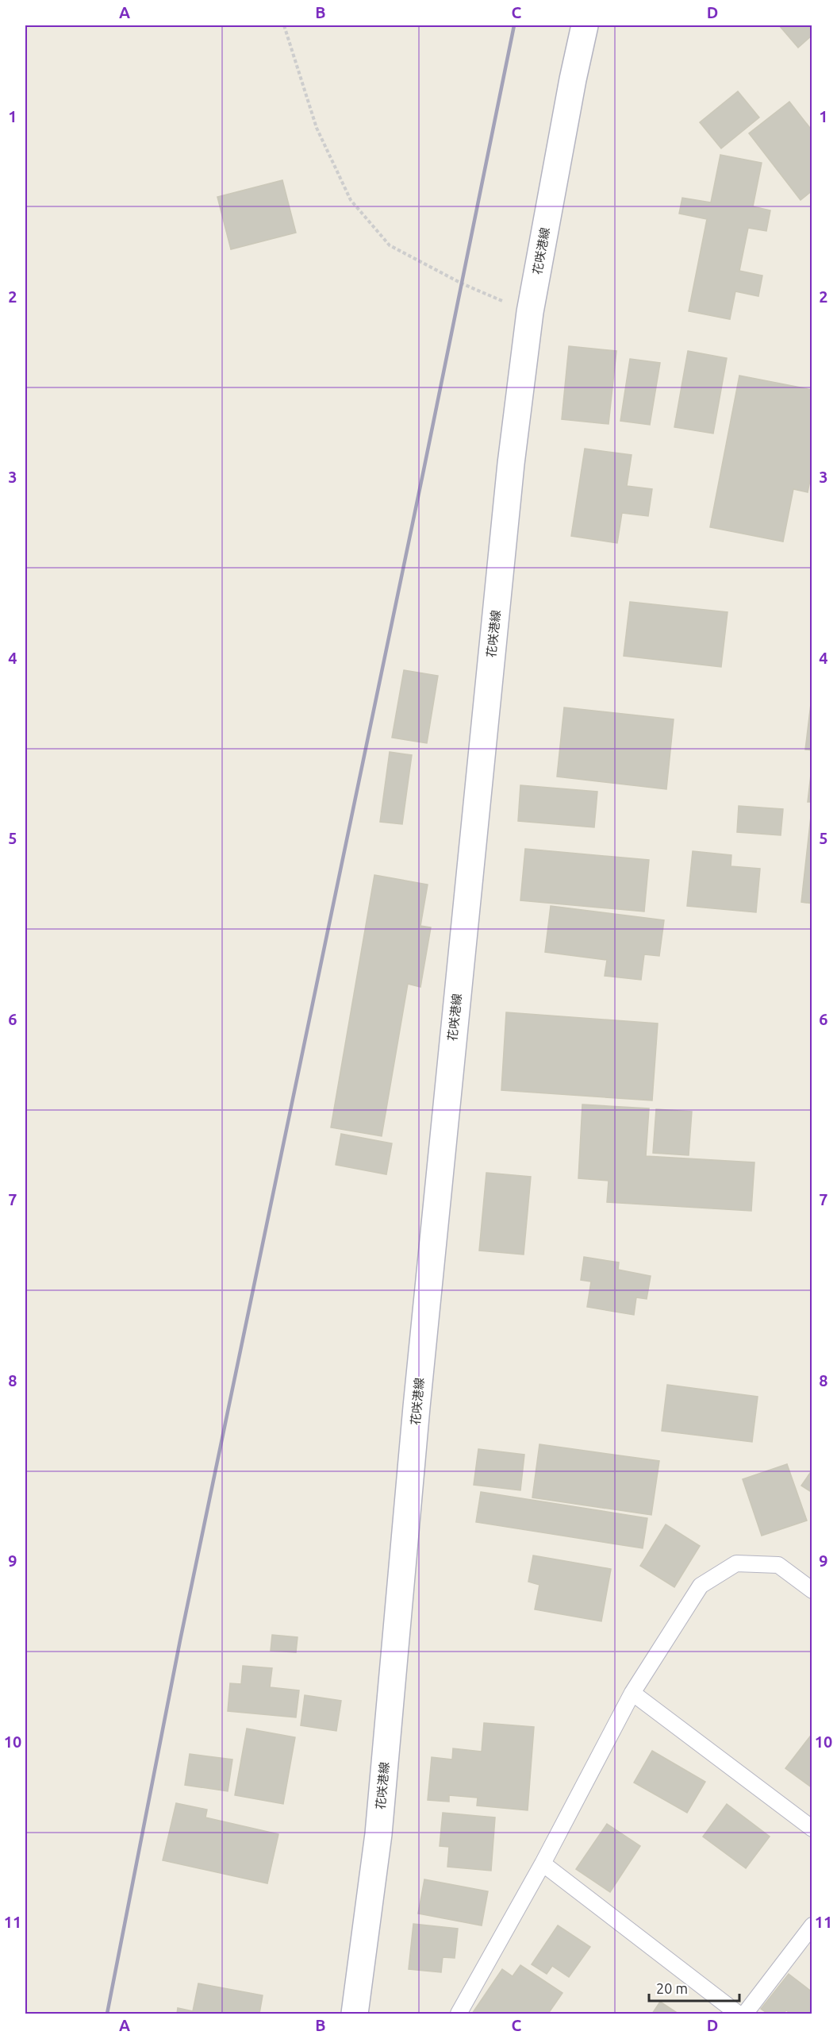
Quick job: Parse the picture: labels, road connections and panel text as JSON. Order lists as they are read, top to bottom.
{
  "streets": {
    "main road": ["花咲港線"]
  },
  "scale_bar": "20 m",
  "grid": {
    "columns": [
      "A",
      "B",
      "C",
      "D"
    ],
    "rows": [
      "1",
      "2",
      "3",
      "4",
      "5",
      "6",
      "7",
      "8",
      "9",
      "10",
      "11"
    ]
  }
}
